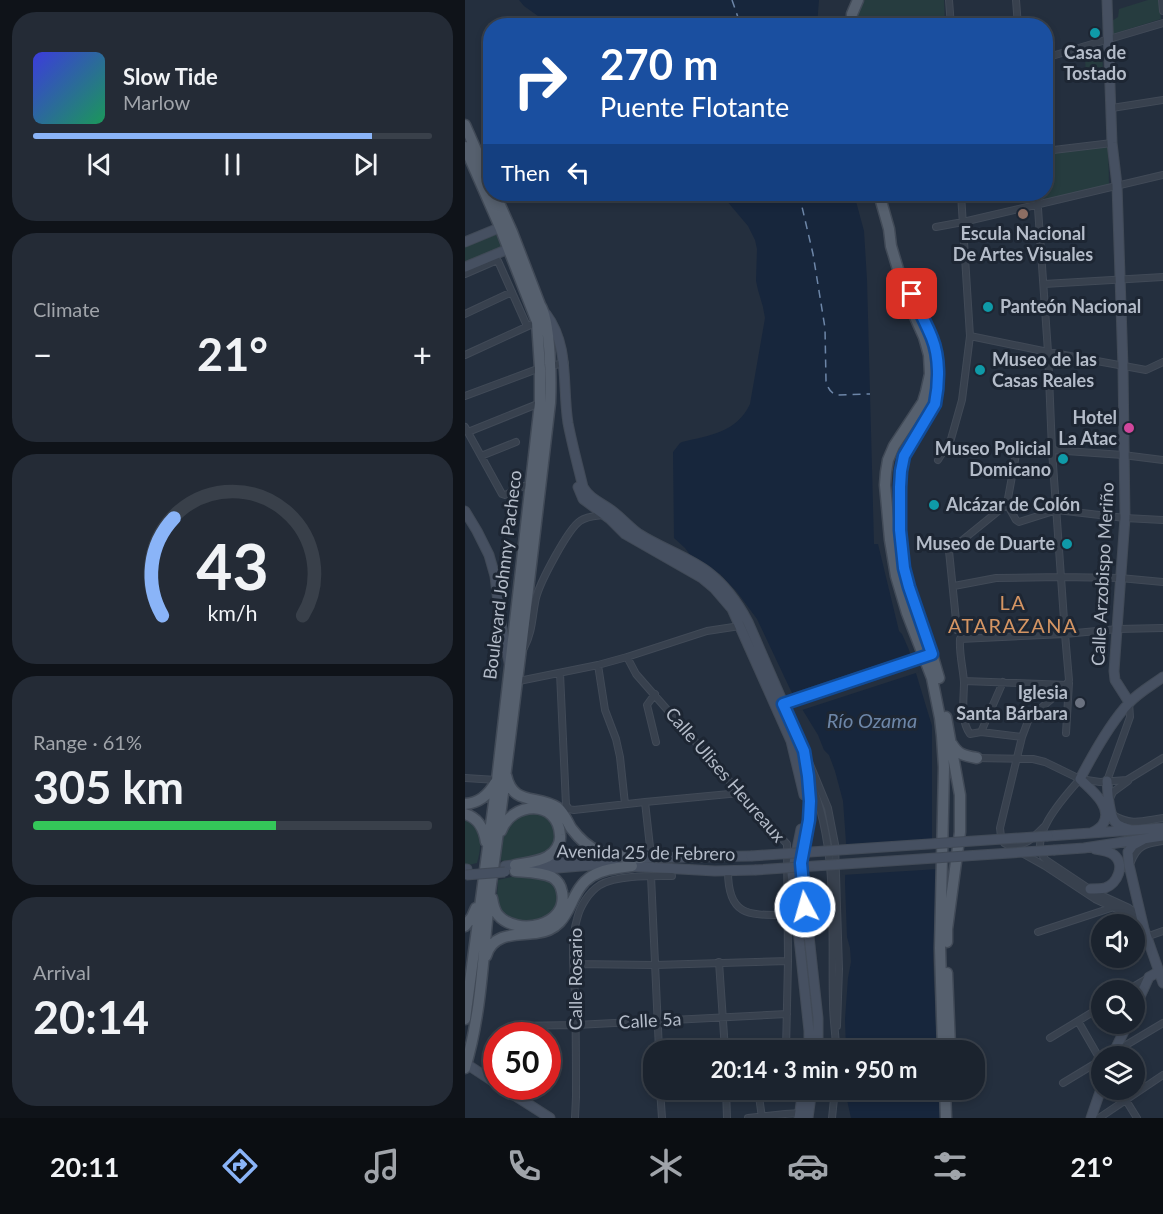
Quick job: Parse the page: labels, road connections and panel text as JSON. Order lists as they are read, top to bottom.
{
  "streets": {
    "main road": ["Calle Arzobispo Meriño", "Boulevard Johnny Pacheco", "Avenida 25 de Febrero"],
    "street": ["Calle Ulises Heureaux", "Calle Rosario", "Calle 5a"]
  },
  "crossings": [
    ["Calle Ulises Heureaux", "Calle 5a"],
    ["Calle Rosario", "Calle 5a"]
  ],
  "districts": ["LA ATARAZANA"],
  "water": ["Río Ozama"],
  "places": [
    "Casa de Tostado",
    "Escula Nacional De Artes Visuales",
    "Panteón Nacional",
    "Museo de las Casas Reales",
    "Hotel La Atac",
    "Museo Policial Domicano",
    "Alcázar de Colón",
    "Museo de Duarte",
    "Iglesia Santa Bárbara"
  ],
  "page": {
    "turn": ["270 m", "Puente Flotante"],
    "song": ["Slow Tide", "Marlow"],
    "then": "Then",
    "tile": [
      "Climate",
      ["Range · 61%", "305 km"],
      ["Arrival", "20:14"]
    ],
    "heat": ["−", "21°", "+"],
    "limit": "50",
    "trip": "20:14 · 3 min · 950 m",
    "tabs": ["20:11", "21°"],
    "gauge": ["43", "km/h"]
  }
}
